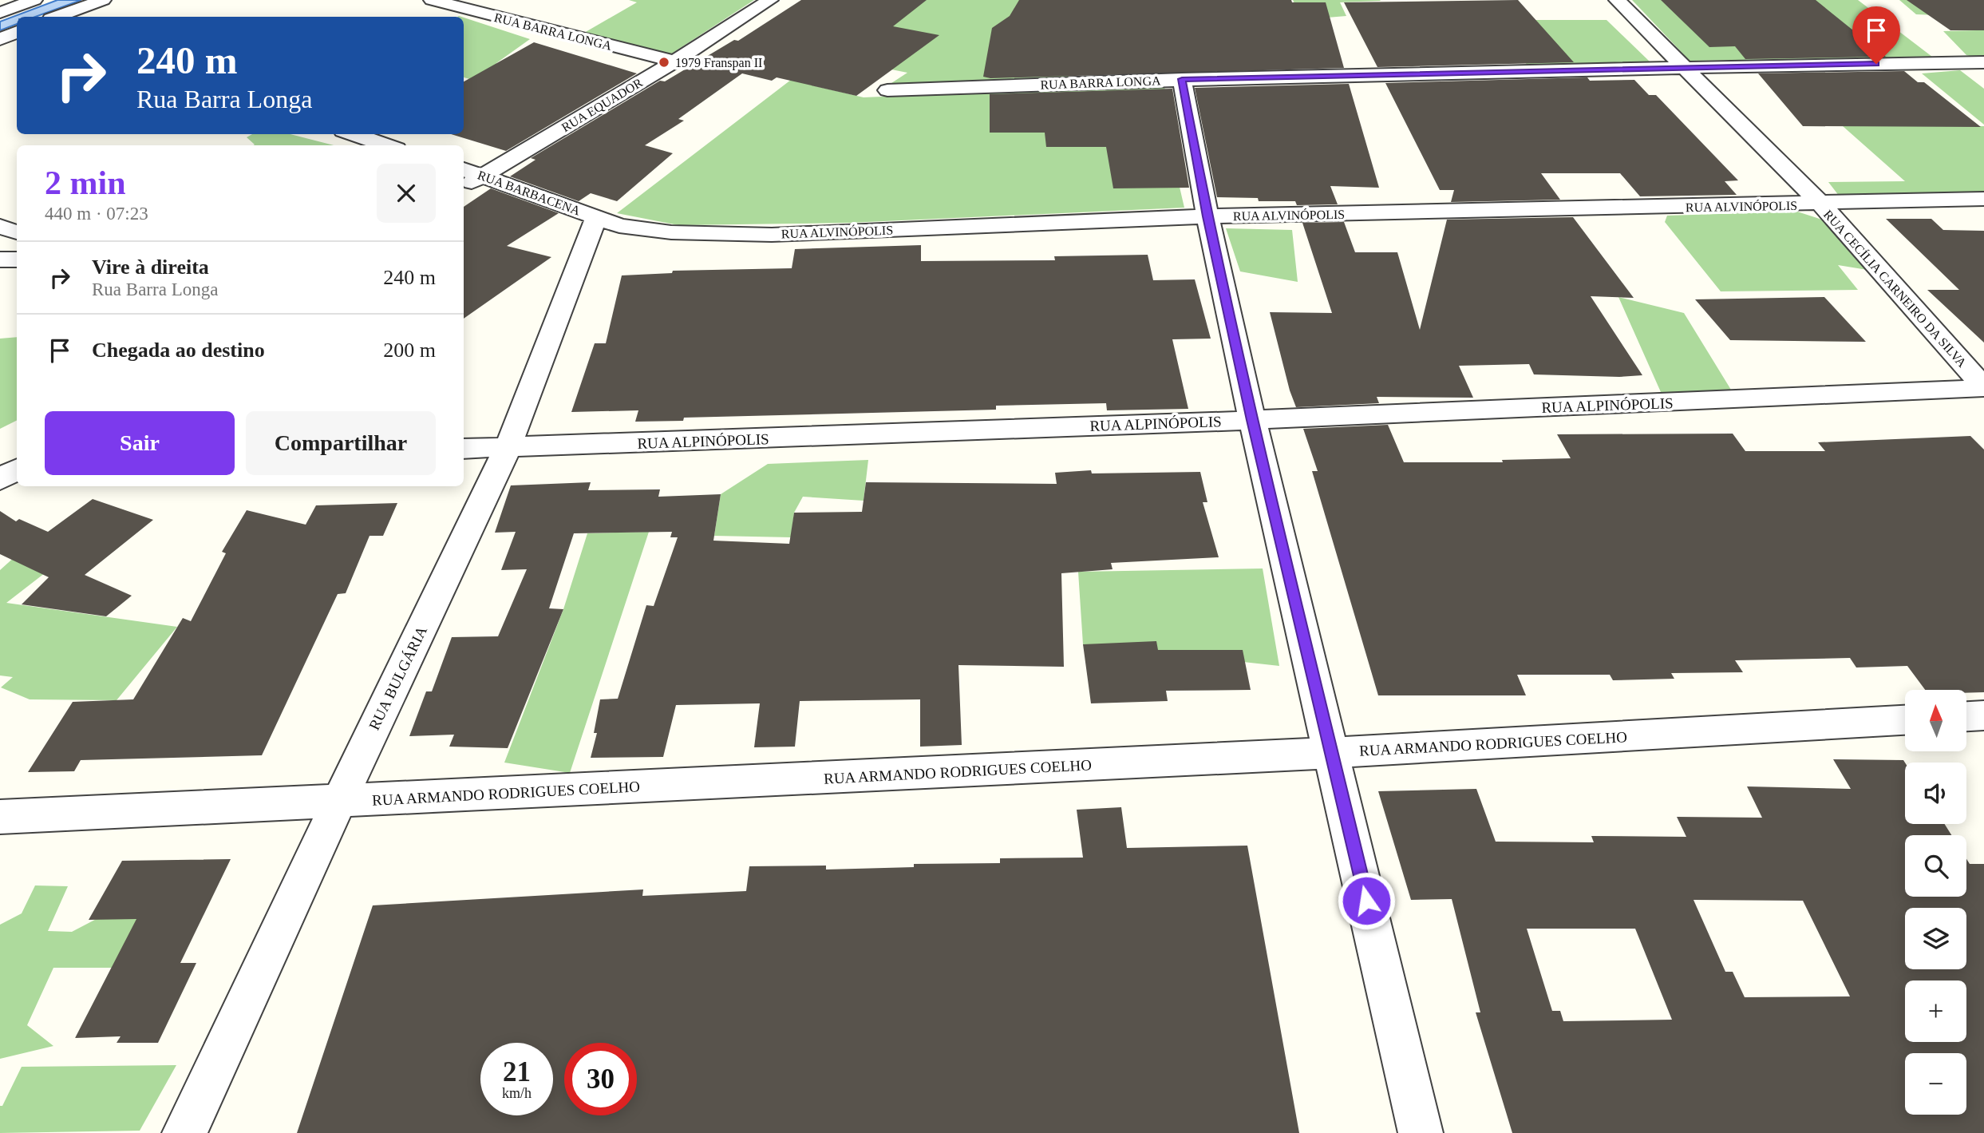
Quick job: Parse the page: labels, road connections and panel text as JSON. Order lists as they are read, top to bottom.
{
  "streets": {
    "street": [
      "RUA BARRA LONGA",
      "RUA EQUADOR",
      "RUA BARBACENA",
      "RUA ALVINÓPOLIS",
      "RUA CECÍLIA CARNEIRO DA SILVA",
      "RUA ALPINÓPOLIS",
      "RUA BULGÁRIA",
      "RUA ARMANDO RODRIGUES COELHO"
    ]
  },
  "crossings": [
    ["RUA BARRA LONGA", "RUA EQUADOR"],
    ["RUA BARRA LONGA", "RUA CECÍLIA CARNEIRO DA SILVA"],
    ["RUA EQUADOR", "RUA BARBACENA"],
    ["RUA BARBACENA", "RUA ALVINÓPOLIS"],
    ["RUA BARBACENA", "RUA BULGÁRIA"],
    ["RUA ALVINÓPOLIS", "RUA CECÍLIA CARNEIRO DA SILVA"],
    ["RUA ALVINÓPOLIS", "RUA BULGÁRIA"],
    ["RUA CECÍLIA CARNEIRO DA SILVA", "RUA ALPINÓPOLIS"],
    ["RUA ALPINÓPOLIS", "RUA BULGÁRIA"],
    ["RUA BULGÁRIA", "RUA ARMANDO RODRIGUES COELHO"]
  ],
  "places": ["1979 Franspan II"],
  "north": "top",
  "page": {
    "turn": ["240 m", "Rua Barra Longa"],
    "heading": ["2 min", "440 m · 07:23"],
    "list": [
      {
        "name": "Vire à direita",
        "note": "Rua Barra Longa",
        "value": "240 m"
      },
      {
        "name": "Chegada ao destino",
        "value": "200 m"
      }
    ],
    "buttons": ["Sair", "Compartilhar"],
    "map_buttons": ["+", "−"],
    "speed": "21 km/h",
    "limit": "30"
  }
}
